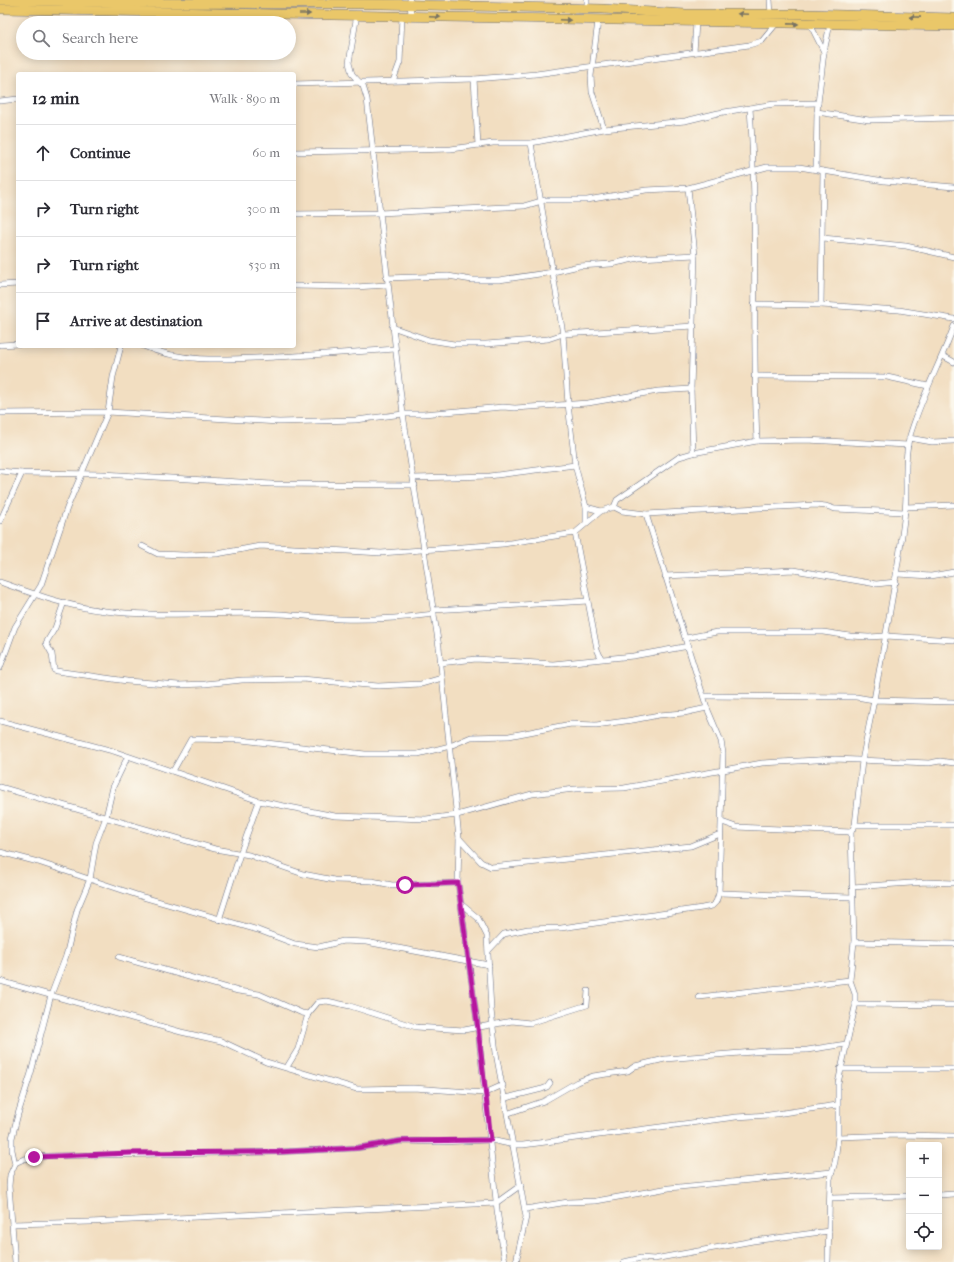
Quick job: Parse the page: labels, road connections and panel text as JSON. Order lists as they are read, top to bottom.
{
  "page": {
    "search": "Search here",
    "heading": ["12 min", "Walk · 890 m"],
    "list": [
      ["Continue", "60 m"],
      ["Turn right", "300 m"],
      ["Turn right", "530 m"],
      "Arrive at destination"
    ],
    "map_buttons": ["+", "−"]
  }
}
